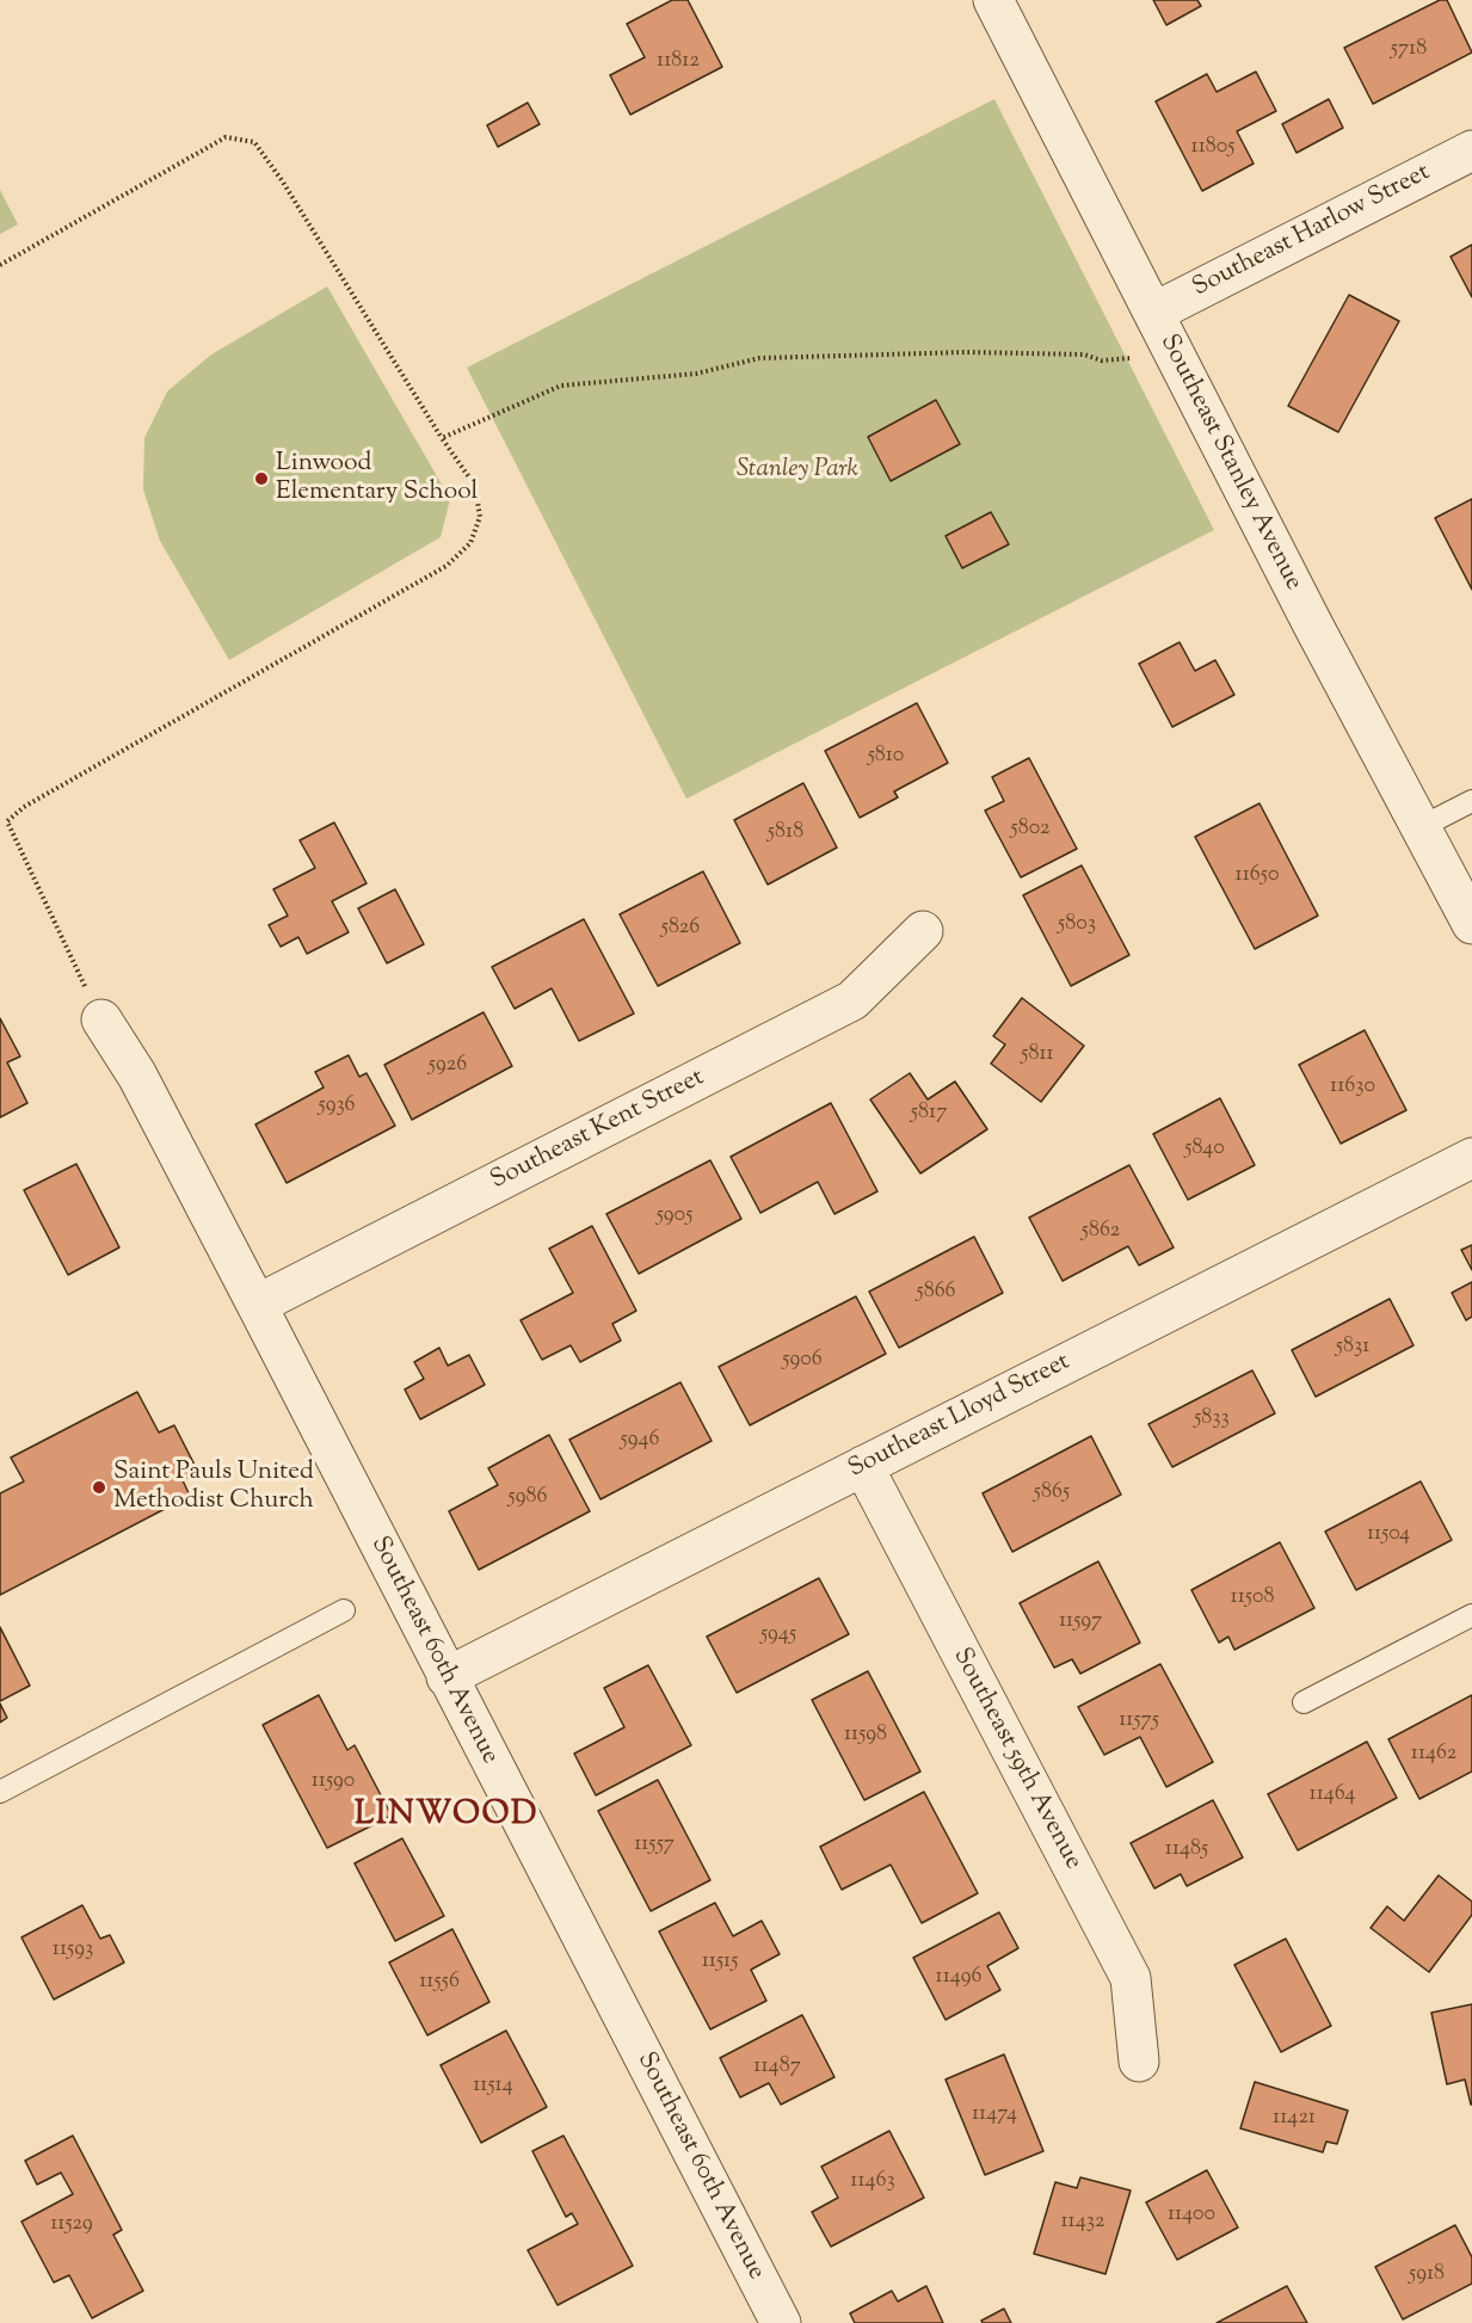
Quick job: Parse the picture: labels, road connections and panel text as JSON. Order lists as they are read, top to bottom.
{
  "streets": {
    "street": [
      "Southeast Harlow Street",
      "Southeast Stanley Avenue",
      "Southeast Kent Street",
      "Southeast Lloyd Street",
      "Southeast 60th Avenue",
      "Southeast 59th Avenue"
    ]
  },
  "crossings": [
    ["Southeast Harlow Street", "Southeast Stanley Avenue"],
    ["Southeast Kent Street", "Southeast 60th Avenue"],
    ["Southeast Lloyd Street", "Southeast 60th Avenue"],
    ["Southeast Lloyd Street", "Southeast 59th Avenue"]
  ],
  "districts": ["LINWOOD"],
  "parks": ["Stanley Park"],
  "places": ["Linwood Elementary School", "Saint Pauls United Methodist Church"],
  "house_numbers": [
    "5718",
    "11812",
    "11805",
    "5810",
    "5802",
    "5818",
    "11650",
    "5803",
    "5826",
    "5811",
    "5926",
    "11630",
    "5936",
    "5817",
    "5840",
    "5905",
    "5862",
    "5866",
    "5831",
    "5906",
    "5833",
    "5946",
    "5865",
    "5986",
    "11504",
    "11508",
    "11597",
    "5945",
    "11575",
    "11598",
    "11462",
    "11590",
    "11464",
    "11557",
    "11485",
    "11593",
    "11515",
    "11496",
    "11556",
    "11487",
    "11514",
    "11474",
    "11421",
    "11463",
    "11400",
    "11432",
    "11529",
    "5918"
  ]
}
